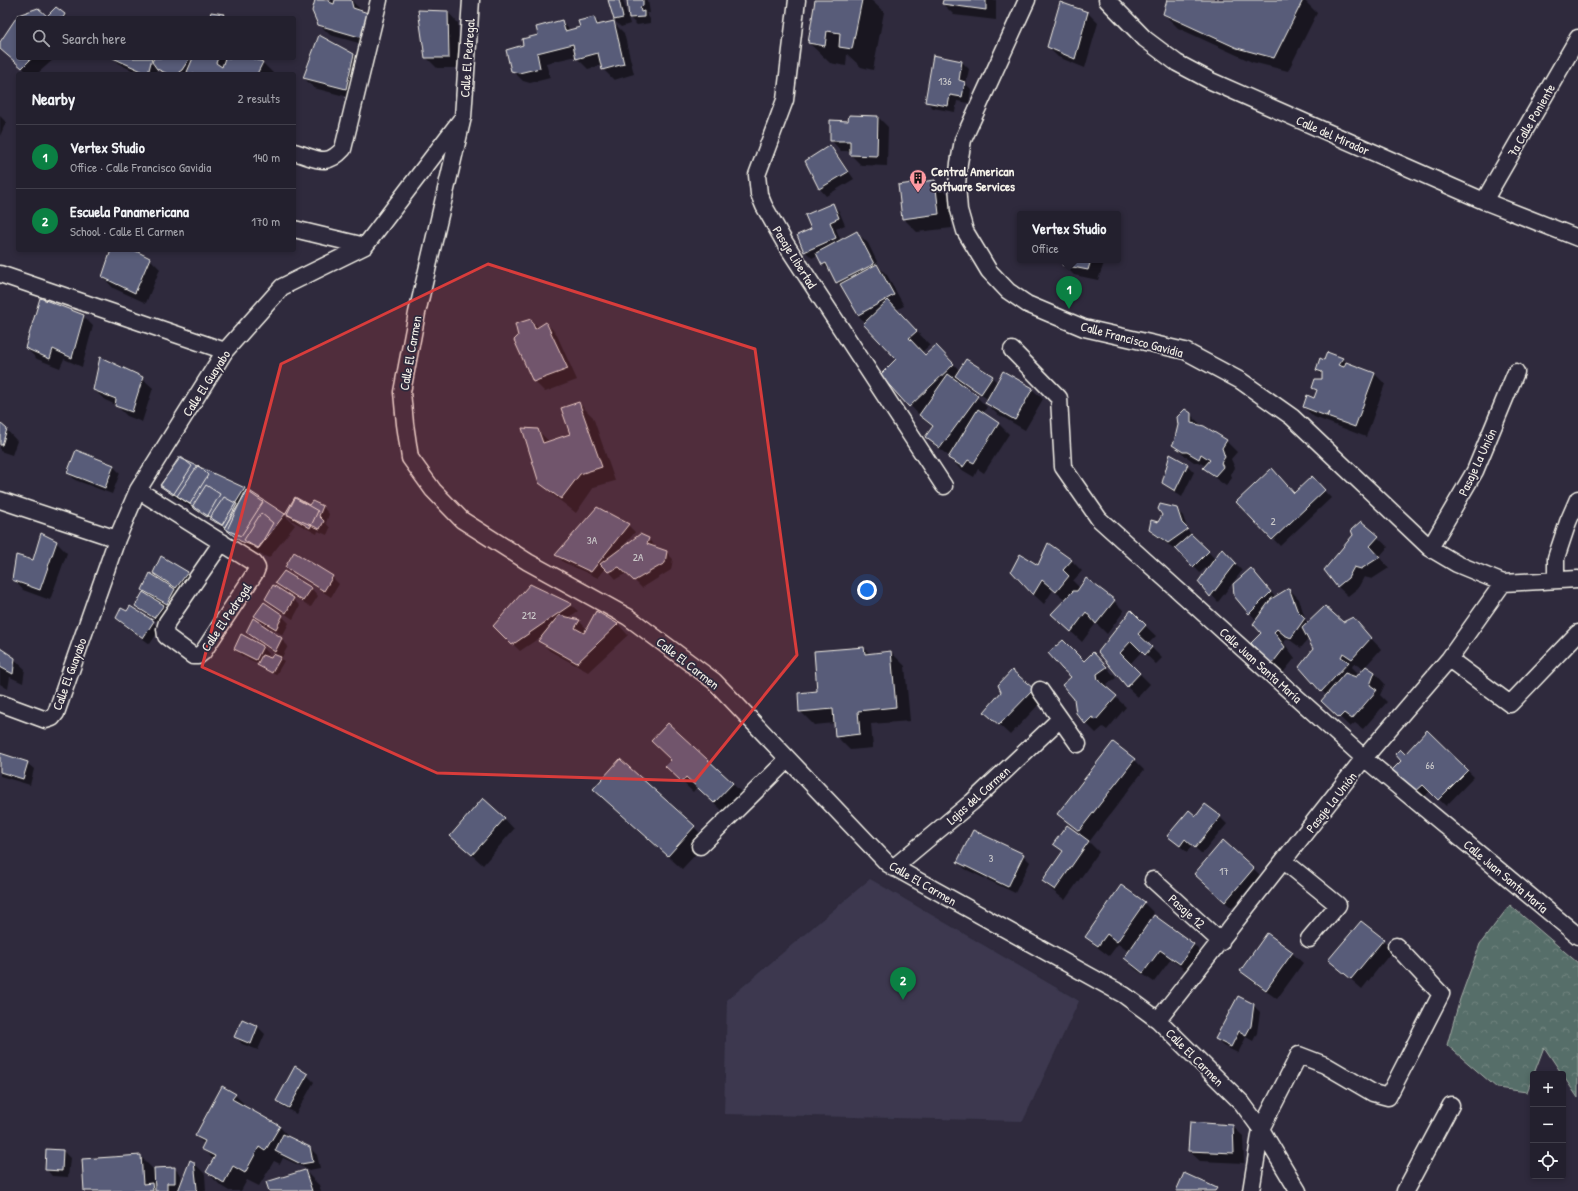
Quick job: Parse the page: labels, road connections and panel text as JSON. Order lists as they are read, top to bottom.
{
  "streets": {
    "street": [
      "Calle El Pedregal",
      "7a Calle Poniente",
      "Calle del Mirador",
      "Pasaje Libertad",
      "Calle Francisco Gavidia",
      "Calle El Carmen",
      "Calle El Guayabo",
      "Pasaje La Unión",
      "Calle Juan Santa María",
      "Lajas del Carmen",
      "Pasaje 12"
    ]
  },
  "crossings": [
    ["Calle El Pedregal", "Calle El Carmen"],
    ["Calle El Pedregal", "Calle El Guayabo"],
    ["7a Calle Poniente", "Calle del Mirador"],
    ["Calle Francisco Gavidia", "Pasaje La Unión"],
    ["Calle El Carmen", "Calle El Guayabo"],
    ["Calle El Carmen", "Pasaje La Unión"],
    ["Calle El Carmen", "Lajas del Carmen"],
    ["Pasaje La Unión", "Calle Juan Santa María"],
    ["Pasaje La Unión", "Pasaje 12"]
  ],
  "places": {
    "building": ["Central American Software Services"]
  },
  "house_numbers": [
    "136",
    "2",
    "3A",
    "2A",
    "212",
    "66",
    "3",
    "17"
  ],
  "page": {
    "search": "Search here",
    "heading": ["Nearby", "2 results"],
    "list": [
      {
        "mark": "1",
        "name": "Vertex Studio",
        "note": "Office · Calle Francisco Gavidia",
        "value": "140 m"
      },
      {
        "mark": "2",
        "name": "Escuela Panamericana",
        "note": "School · Calle El Carmen",
        "value": "170 m"
      }
    ],
    "popup": ["Vertex Studio", "Office"],
    "pins": ["1", "2"],
    "map_buttons": ["+", "−"]
  }
}
